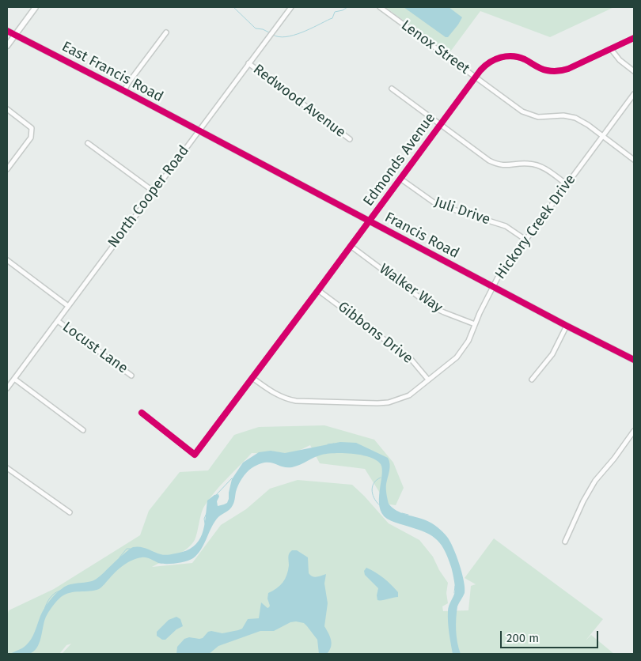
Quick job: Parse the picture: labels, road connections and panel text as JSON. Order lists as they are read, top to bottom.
{
  "streets": {
    "street": [
      "Lenox Street",
      "East Francis Road",
      "Redwood Avenue",
      "Edmonds Avenue",
      "North Cooper Road",
      "Juli Drive",
      "Hickory Creek Drive",
      "Francis Road",
      "Walker Way",
      "Gibbons Drive",
      "Locust Lane"
    ]
  },
  "crossings": [
    ["Lenox Street", "Edmonds Avenue"],
    ["Lenox Street", "Hickory Creek Drive"],
    ["East Francis Road", "North Cooper Road"],
    ["East Francis Road", "Francis Road"],
    ["Redwood Avenue", "North Cooper Road"],
    ["Edmonds Avenue", "Juli Drive"],
    ["Edmonds Avenue", "Hickory Creek Drive"],
    ["Edmonds Avenue", "Francis Road"],
    ["Edmonds Avenue", "Walker Way"],
    ["Edmonds Avenue", "Gibbons Drive"],
    ["North Cooper Road", "Francis Road"],
    ["North Cooper Road", "Locust Lane"],
    ["Juli Drive", "Hickory Creek Drive"],
    ["Hickory Creek Drive", "Francis Road"],
    ["Hickory Creek Drive", "Walker Way"],
    ["Hickory Creek Drive", "Gibbons Drive"]
  ],
  "scale_bar": "200 m"
}
